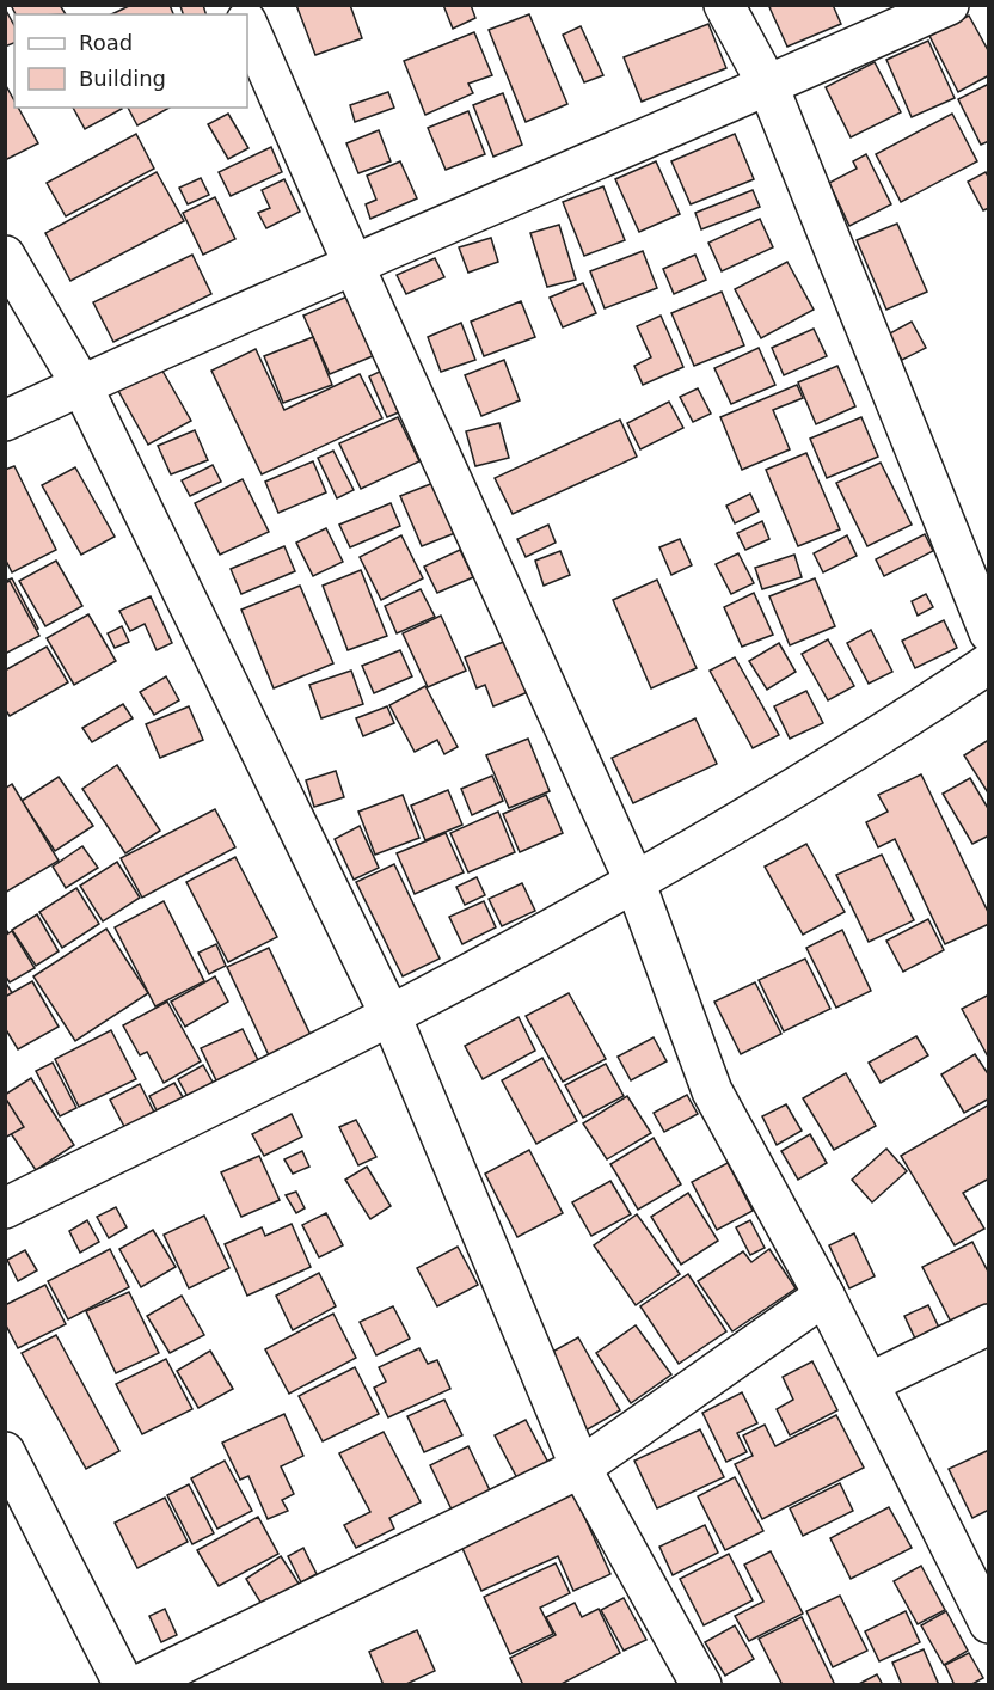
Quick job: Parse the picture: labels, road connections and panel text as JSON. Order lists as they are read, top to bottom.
{
  "legend": ["Road", "Building"]
}
